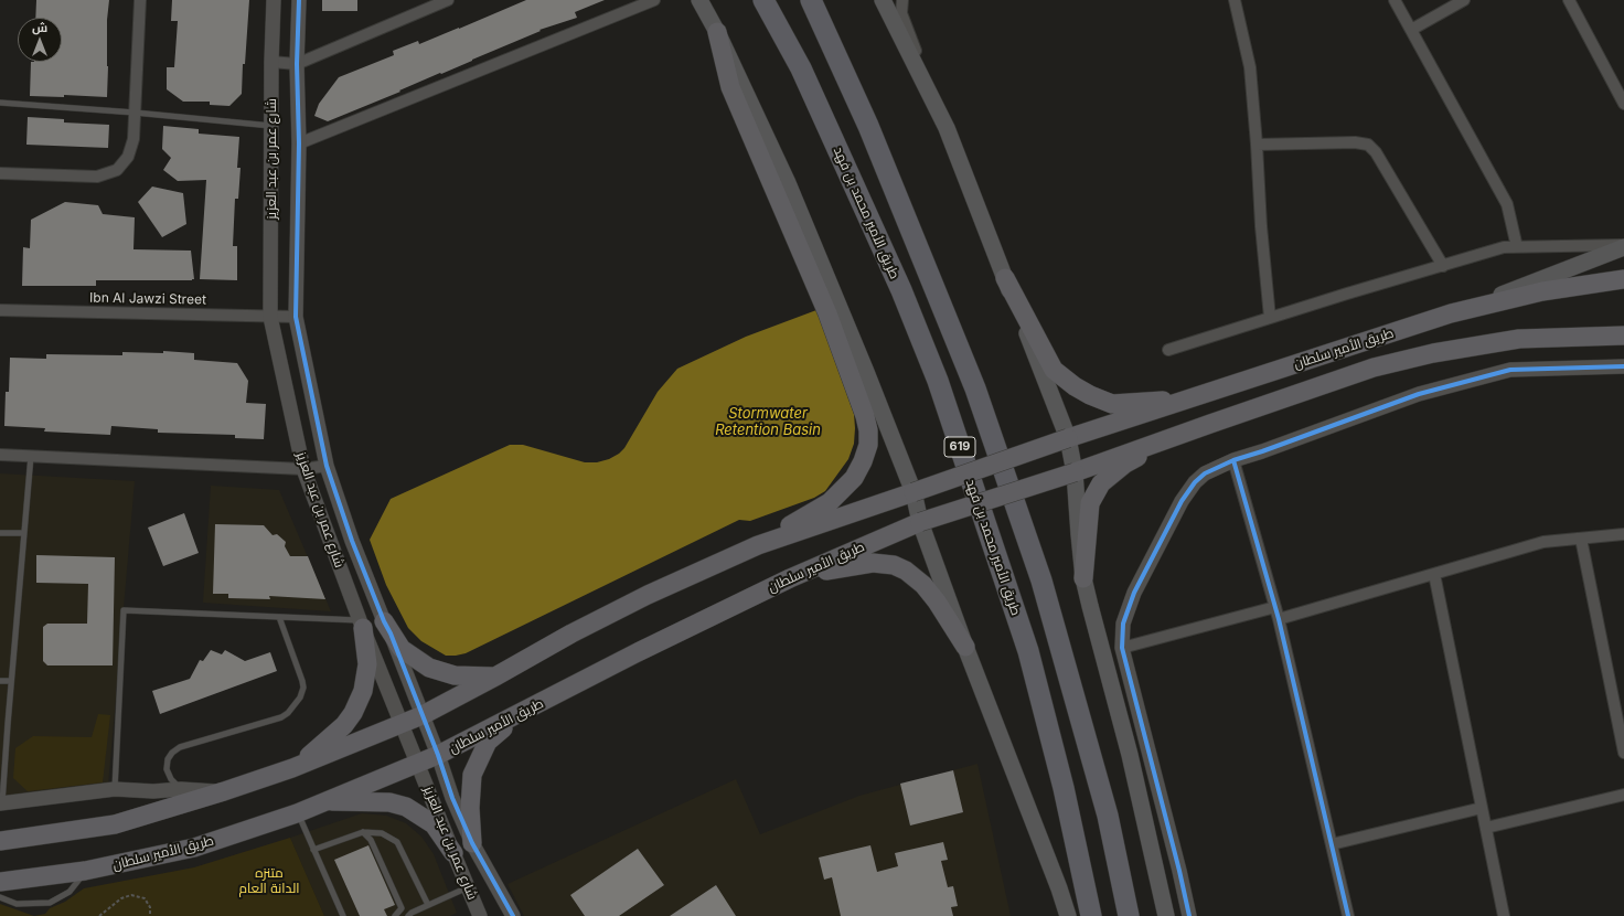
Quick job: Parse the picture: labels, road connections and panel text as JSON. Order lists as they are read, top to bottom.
{
  "streets": {
    "highway": ["طريق الأمير محمد بن فهد", "619"],
    "main road": ["طريق الأمير سلطان"],
    "street": ["شارع عمر بن عبد العزيز", "Ibn Al Jawzi Street"]
  },
  "crossings": [
    ["شارع عمر بن عبد العزيز", "Ibn Al Jawzi Street"],
    ["شارع عمر بن عبد العزيز", "طريق الأمير سلطان"]
  ],
  "water": ["Stormwater Retention Basin"],
  "parks": ["متنزه الدانة العام"],
  "north": "top"
}
